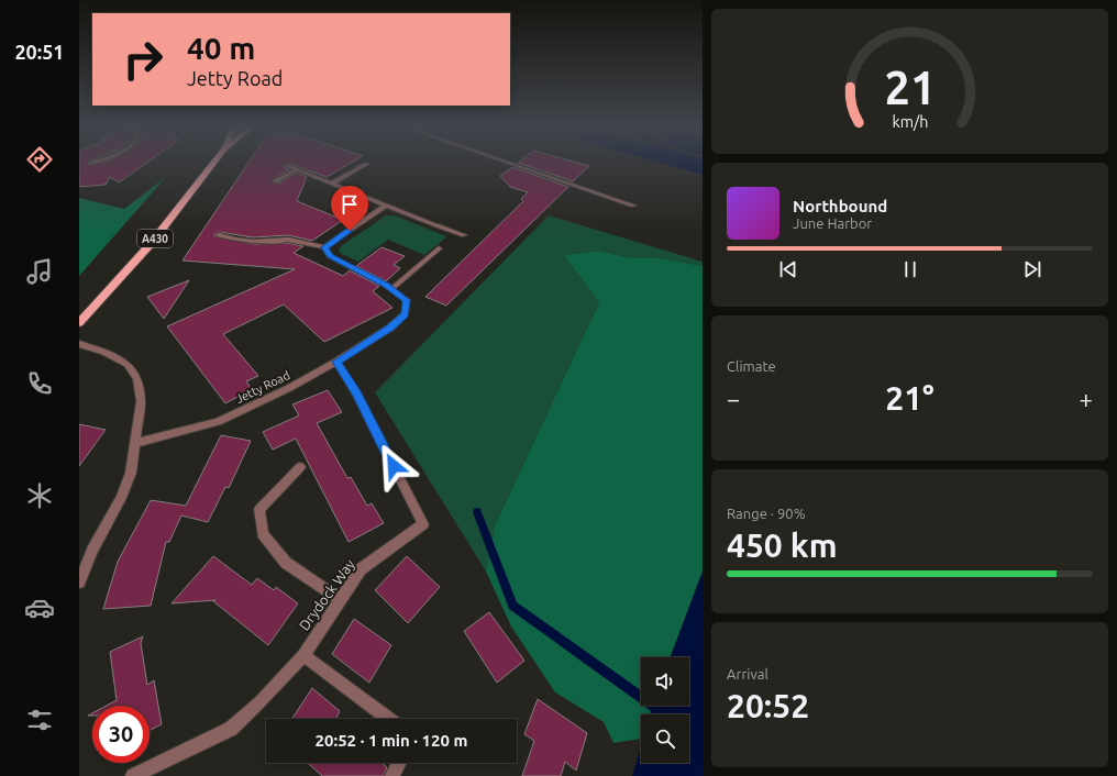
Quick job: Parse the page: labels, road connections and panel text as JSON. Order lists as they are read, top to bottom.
{
  "streets": {
    "main road": ["A430"],
    "street": ["Jetty Road", "Drydock Way"]
  },
  "crossings": [
    ["Jetty Road", "Drydock Way"]
  ],
  "page": {
    "tabs": "20:51",
    "turn": ["40 m", "Jetty Road"],
    "song": ["Northbound", "June Harbor"],
    "tile": [
      "Climate",
      ["Range · 90%", "450 km"],
      ["Arrival", "20:52"]
    ],
    "heat": ["−", "21°", "+"],
    "limit": "30",
    "trip": "20:52 · 1 min · 120 m",
    "gauge": ["21", "km/h"]
  }
}
